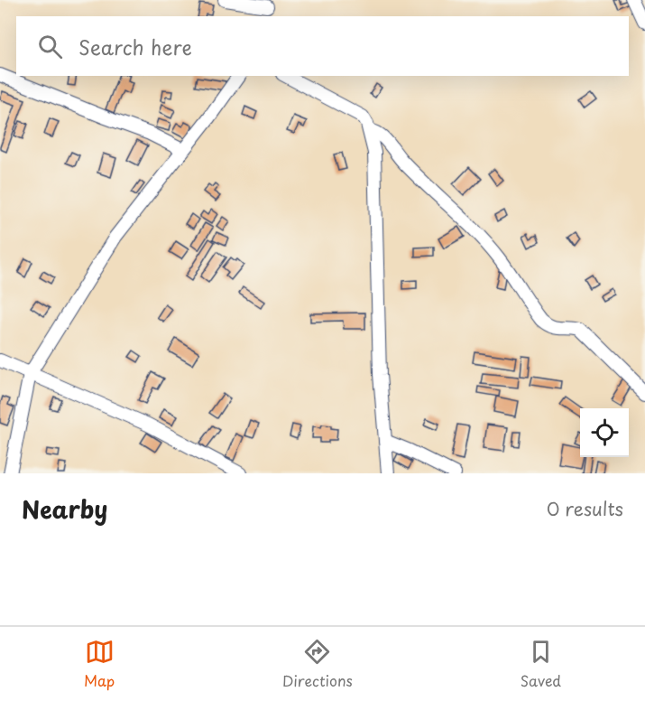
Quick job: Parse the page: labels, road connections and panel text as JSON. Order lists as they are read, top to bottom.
{
  "page": {
    "search": "Search here",
    "heading": ["Nearby", "0 results"],
    "nav": ["Map", "Directions", "Saved"]
  }
}
